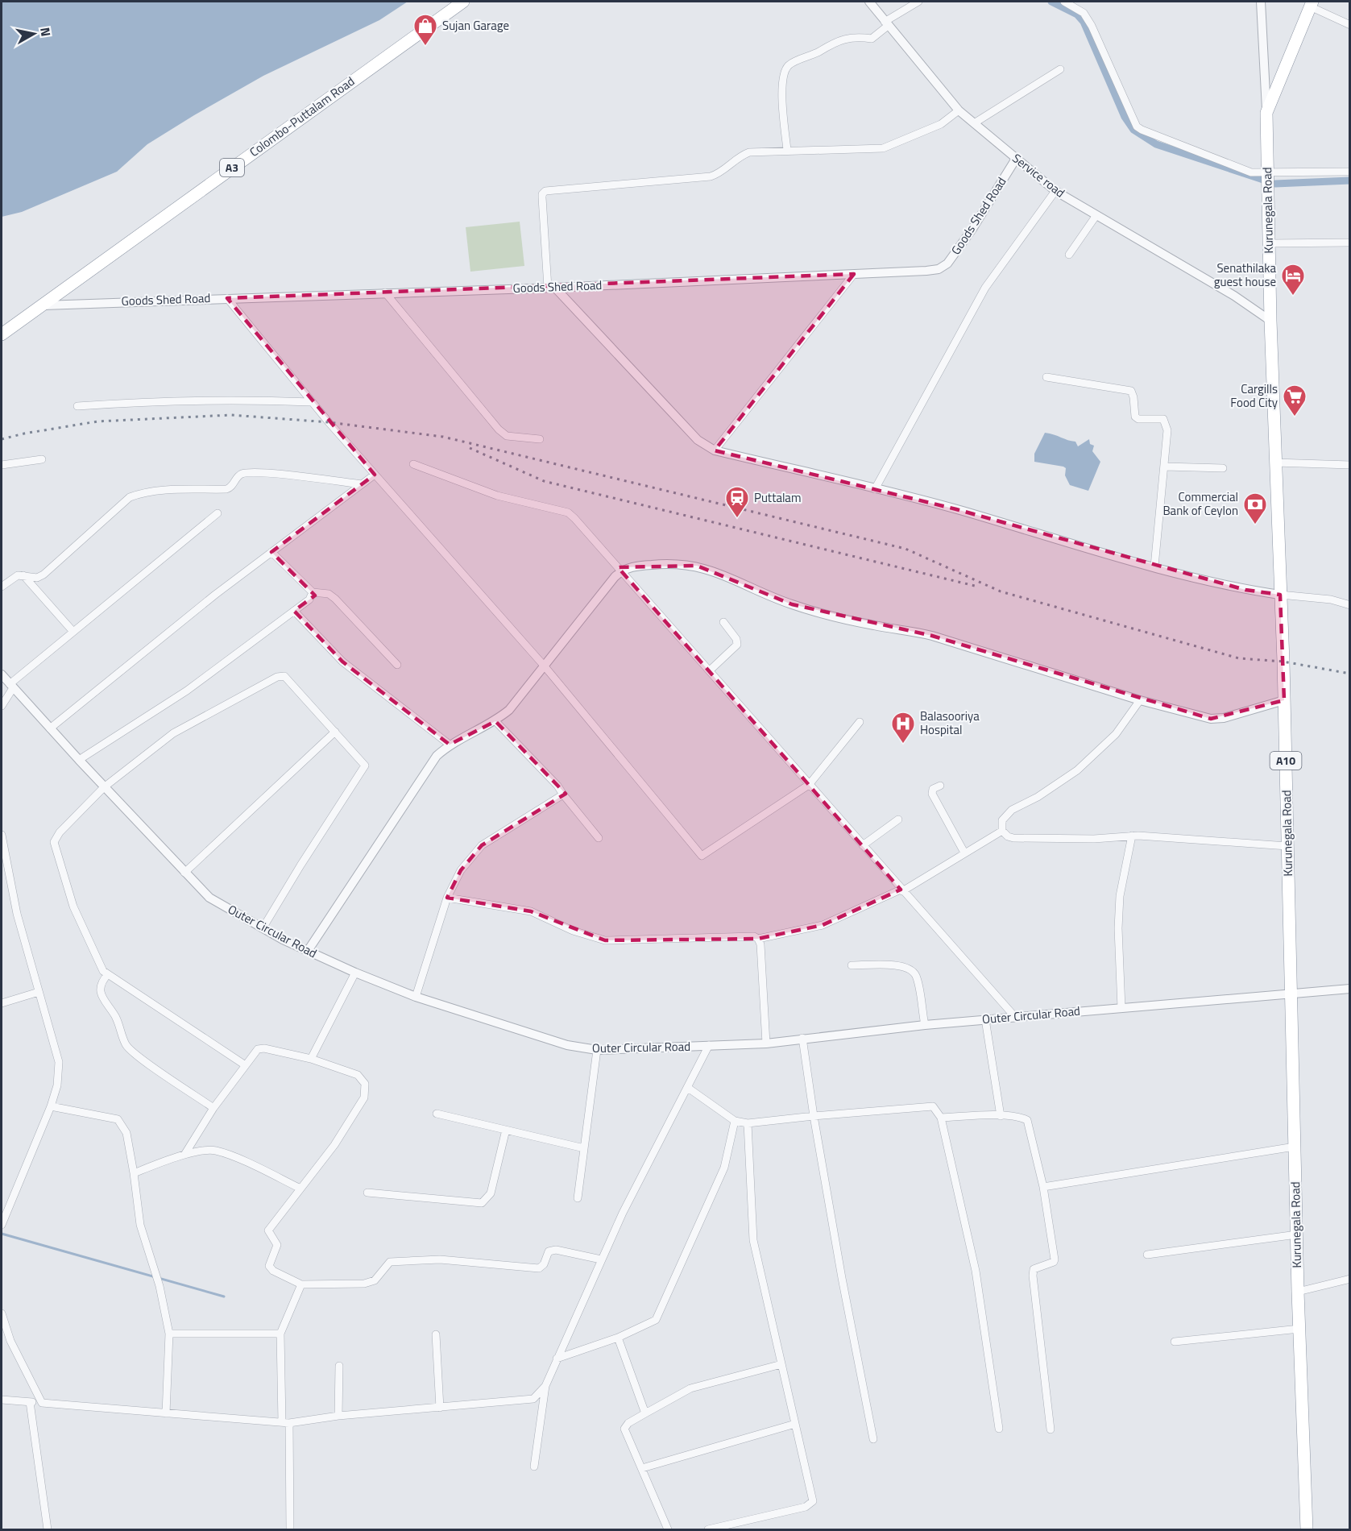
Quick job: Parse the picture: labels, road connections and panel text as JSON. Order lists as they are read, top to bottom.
{
  "streets": {
    "highway": [
      "Colombo-Puttalam Road",
      "A3",
      "Kurunegala Road",
      "A10"
    ],
    "street": ["Service road", "Goods Shed Road", "Outer Circular Road"]
  },
  "crossings": [
    ["Colombo-Puttalam Road", "Goods Shed Road"],
    ["Service road", "Kurunegala Road"],
    ["Service road", "Goods Shed Road"],
    ["Kurunegala Road", "Outer Circular Road"]
  ],
  "places": {
    "shop": ["Sujan Garage"],
    "hotel": ["Senathilaka guest house"],
    "supermarket": ["Cargills Food City"],
    "station": ["Puttalam"],
    "bank": ["Commercial Bank of Ceylon"],
    "hospital": ["Balasooriya Hospital"]
  },
  "north": "right"
}
